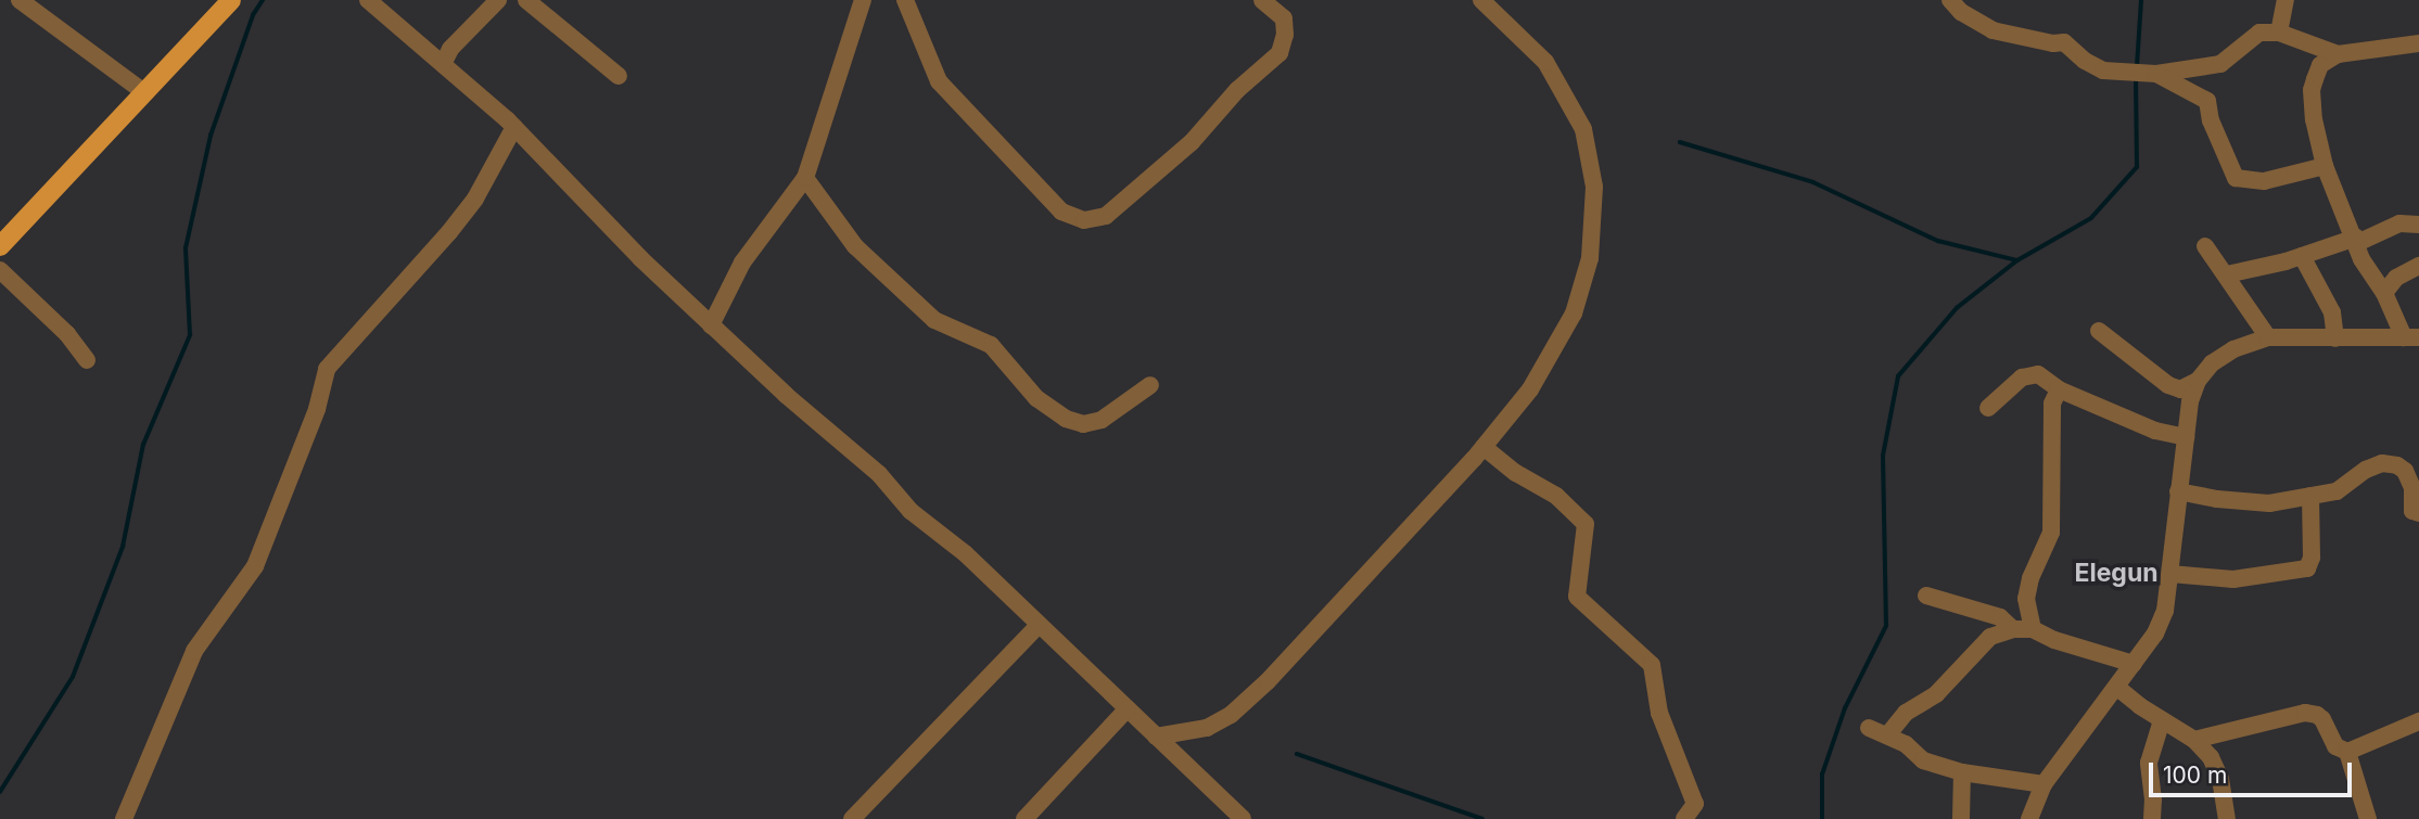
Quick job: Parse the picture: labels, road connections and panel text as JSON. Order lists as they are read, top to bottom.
{
  "districts": ["Elegun"],
  "scale_bar": "100 m"
}
